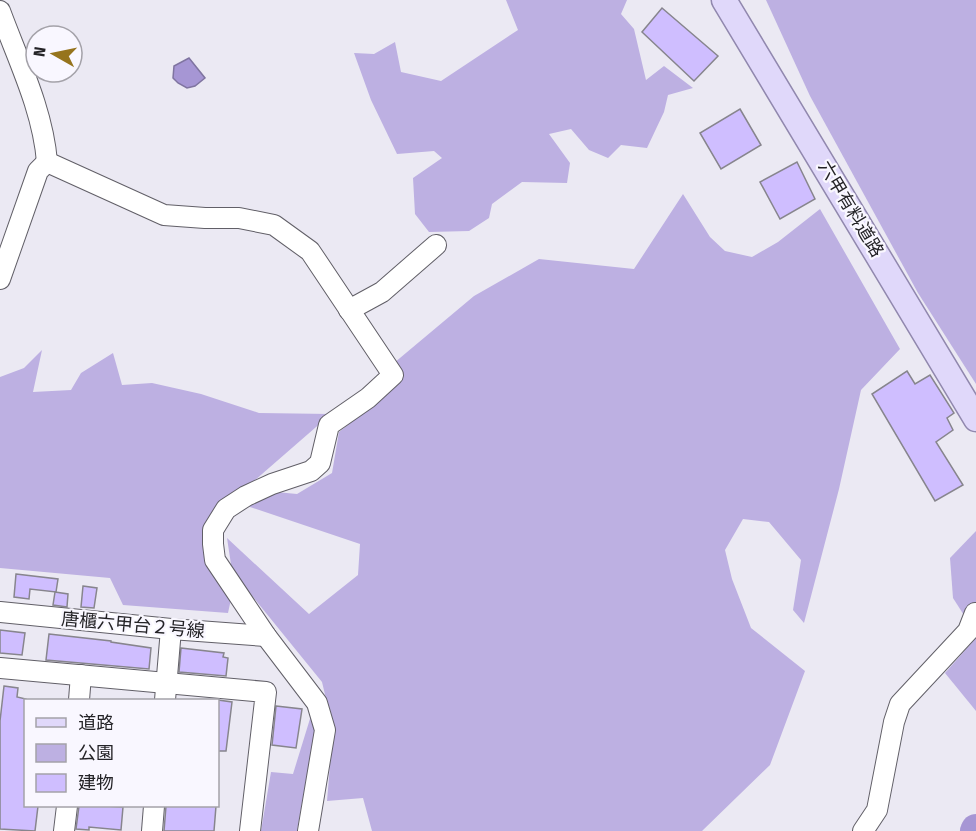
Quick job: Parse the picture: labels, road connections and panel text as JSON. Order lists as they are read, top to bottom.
{
  "streets": {
    "main road": ["六甲有料道路"],
    "street": ["唐櫃六甲台２号線"]
  },
  "legend": ["道路", "公園", "建物"],
  "north": "left"
}
